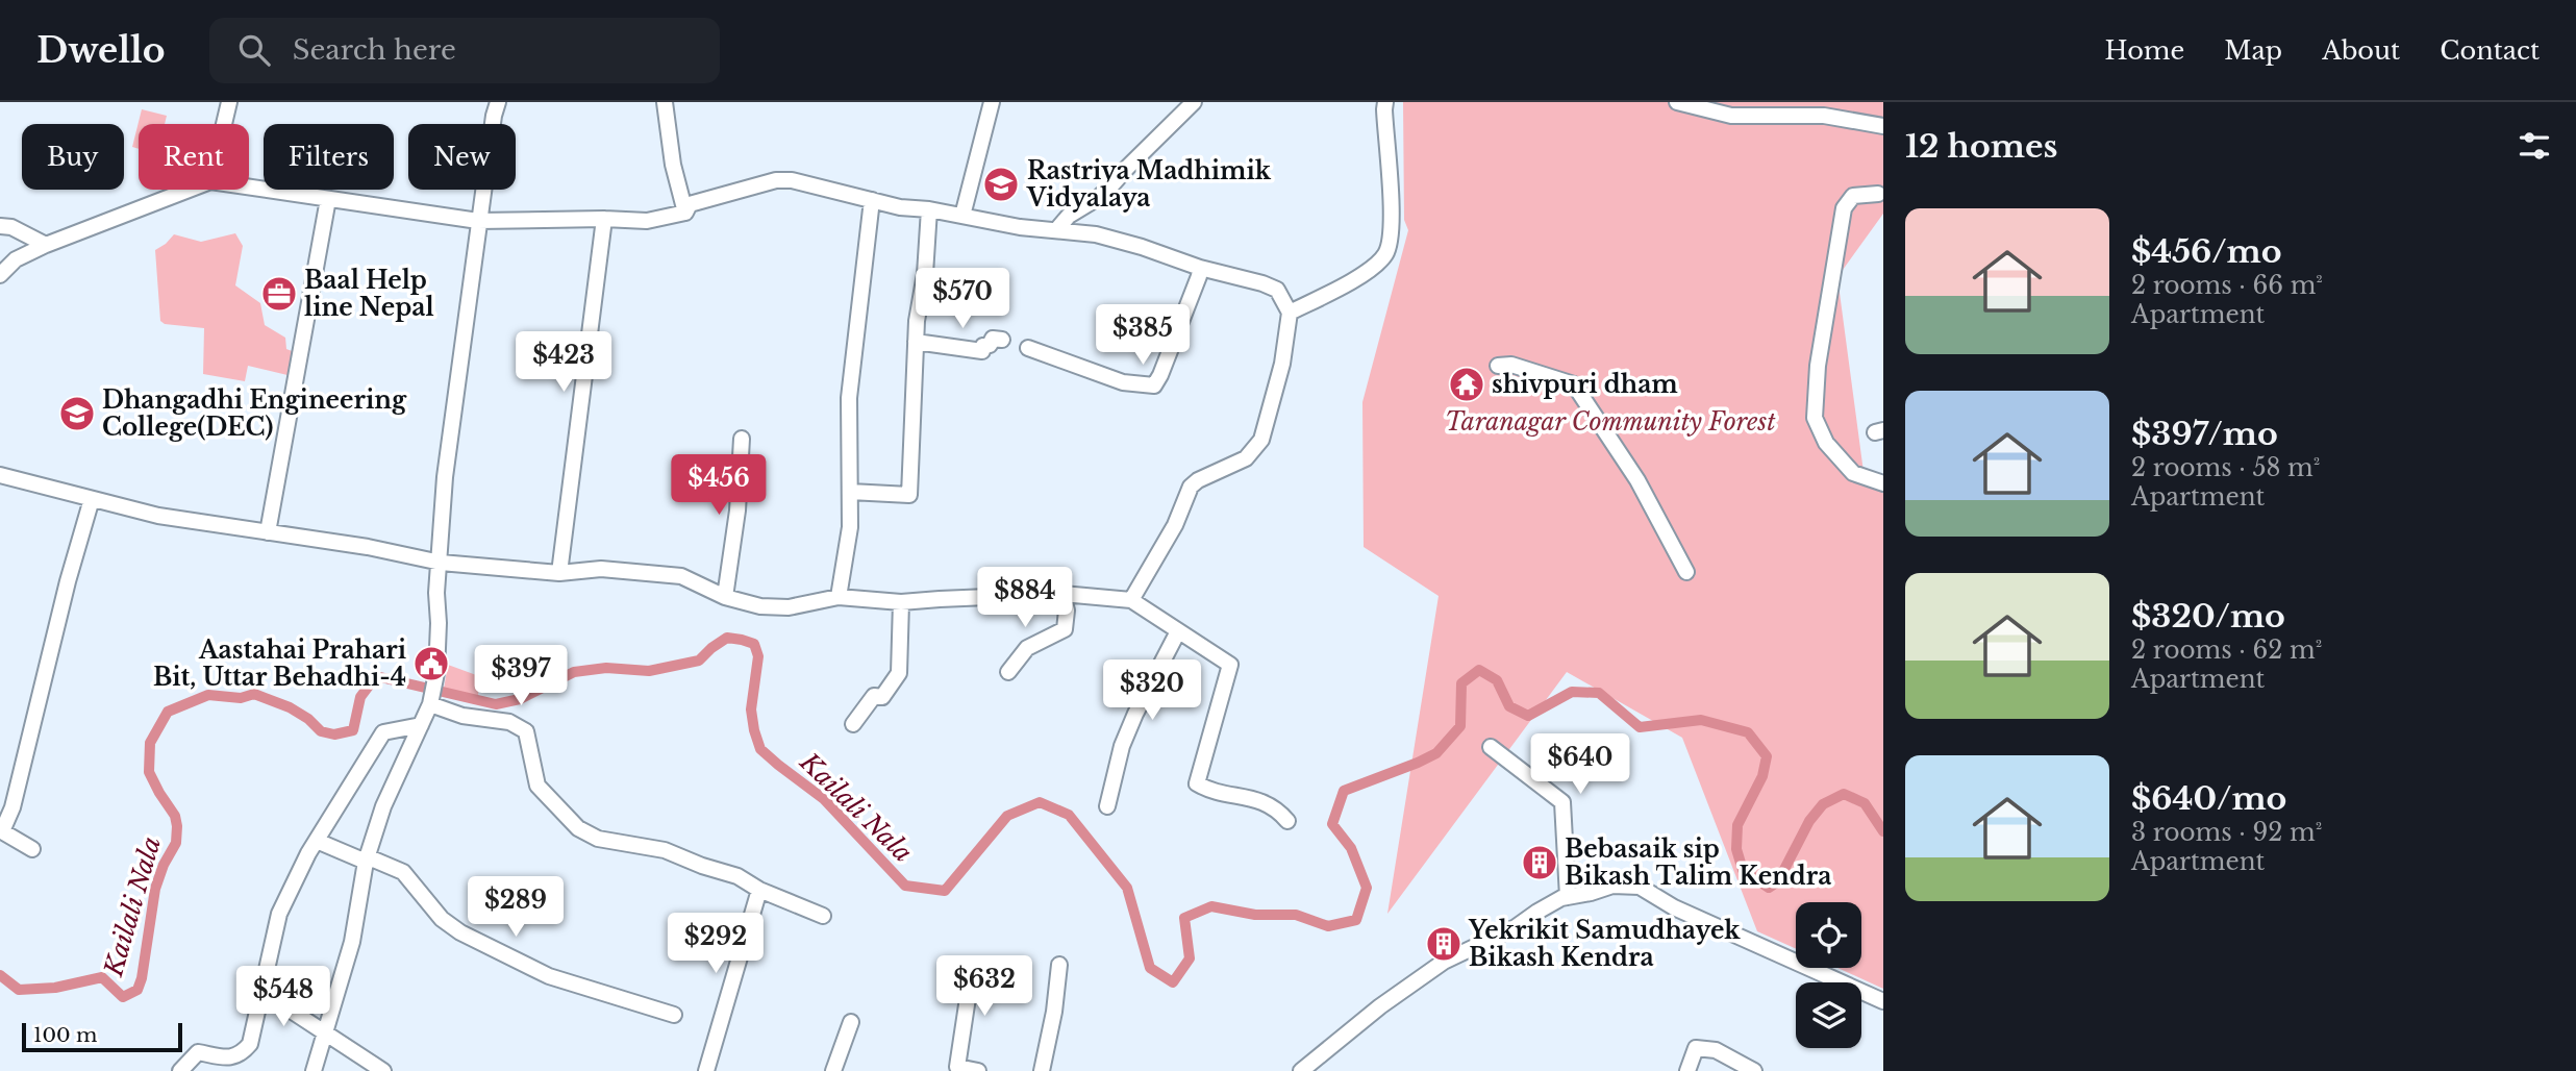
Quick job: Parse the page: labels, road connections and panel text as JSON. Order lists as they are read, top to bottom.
{
  "water": ["Kailali Nala"],
  "parks": ["Taranagar Community Forest"],
  "places": {
    "school or university": ["Rastriya Madhimik Vidyalaya", "Dhangadhi Engineering College(DEC)"],
    "office": ["Baal Help line Nepal"],
    "temple": ["shivpuri dham"],
    "public building": ["Aastahai Prahari Bit, Uttar Behadhi-4"],
    "building": ["Bebasaik sip Bikash Talim Kendra", "Yekrikit Samudhayek Bikash Kendra"]
  },
  "scale_bar": "100 m",
  "page": {
    "header": "Dwello",
    "search": "Search here",
    "nav": [
      "Home",
      "Map",
      "About",
      "Contact"
    ],
    "heading": "12 homes",
    "chip": [
      "Buy",
      "Rent",
      "Filters",
      "New"
    ],
    "list": [
      {
        "name": "$456/mo",
        "note": "2 rooms · 66 m² · Apartment"
      },
      {
        "name": "$397/mo",
        "note": "2 rooms · 58 m² · Apartment"
      },
      {
        "name": "$320/mo",
        "note": "2 rooms · 62 m² · Apartment"
      },
      {
        "name": "$640/mo",
        "note": "3 rooms · 92 m² · Apartment"
      }
    ],
    "price": [
      "$570",
      "$385",
      "$423",
      "$456",
      "$884",
      "$397",
      "$320",
      "$640",
      "$289",
      "$292",
      "$632",
      "$548"
    ],
    "scale": "100 m"
  }
}
